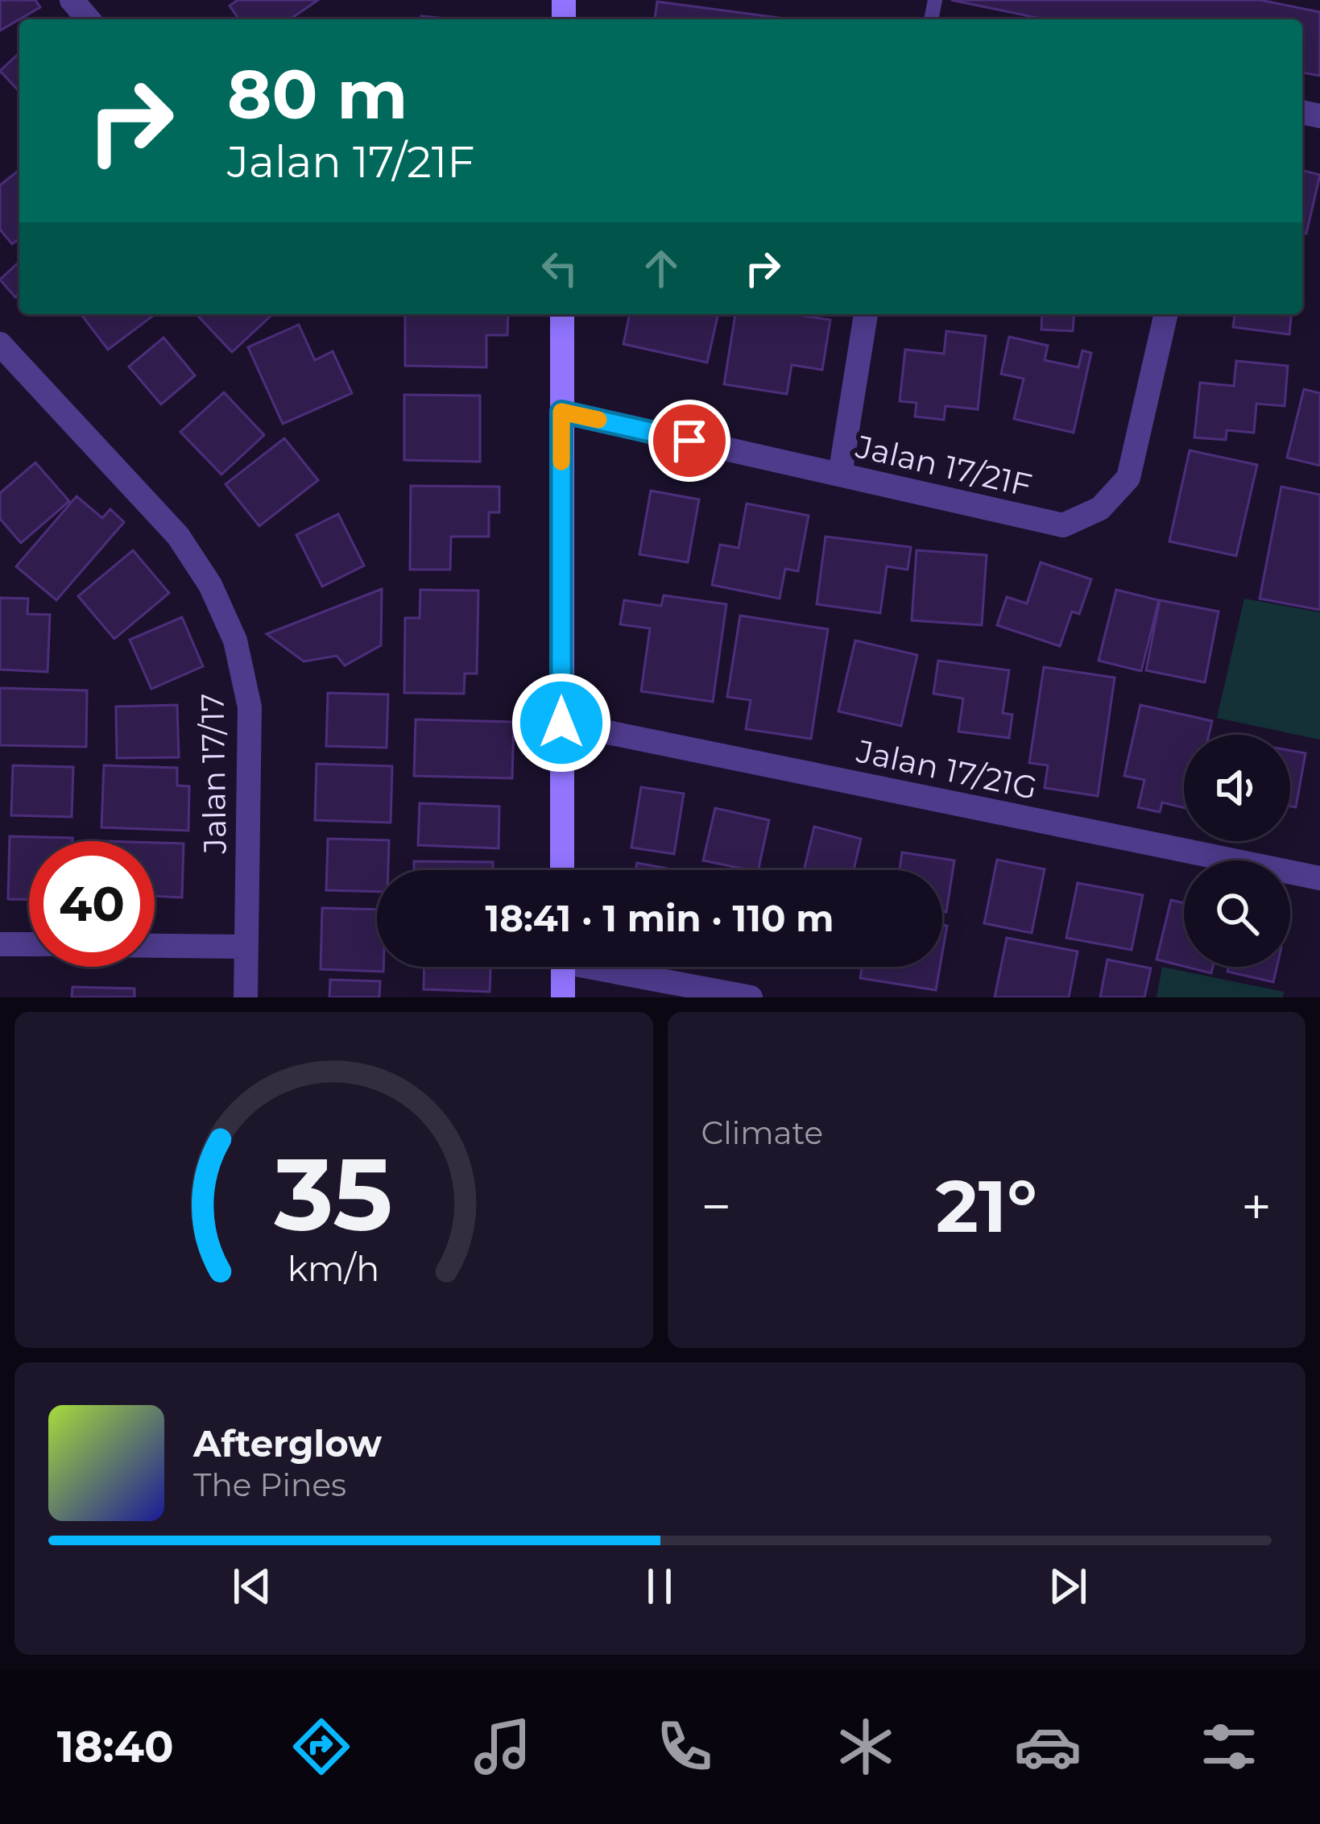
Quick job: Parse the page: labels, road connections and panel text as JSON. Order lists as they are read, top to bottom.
{
  "streets": {
    "street": ["Jalan 17/21F", "Jalan 17/21G", "Jalan 17/17"]
  },
  "page": {
    "turn": ["80 m", "Jalan 17/21F"],
    "limit": "40",
    "trip": "18:41 · 1 min · 110 m",
    "tile": "Climate",
    "heat": ["−", "21°", "+"],
    "song": ["Afterglow", "The Pines"],
    "tabs": "18:40",
    "gauge": ["35", "km/h"]
  }
}
